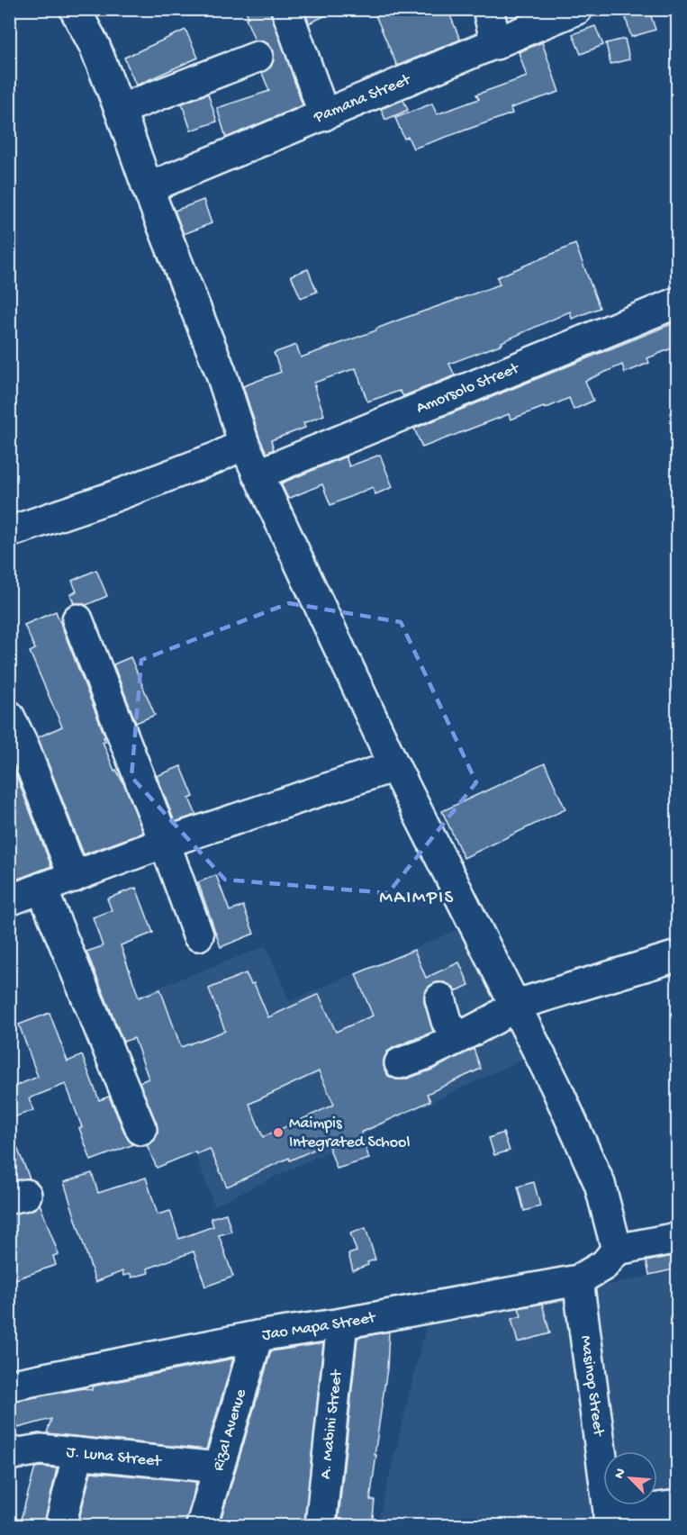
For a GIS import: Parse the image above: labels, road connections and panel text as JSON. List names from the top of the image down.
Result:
{
  "streets": {
    "street": [
      "Pamana Street",
      "Amorsolo Street",
      "Jao Mapa Street",
      "Masinop Street",
      "A. Mabini Street",
      "Rizal Avenue",
      "J. Luna Street"
    ]
  },
  "crossings": [
    ["Jao Mapa Street", "Masinop Street"],
    ["Jao Mapa Street", "A. Mabini Street"],
    ["Jao Mapa Street", "Rizal Avenue"],
    ["Rizal Avenue", "J. Luna Street"]
  ],
  "districts": ["MAIMPIS"],
  "places": ["Maimpis Integrated School"],
  "north": "top left"
}
